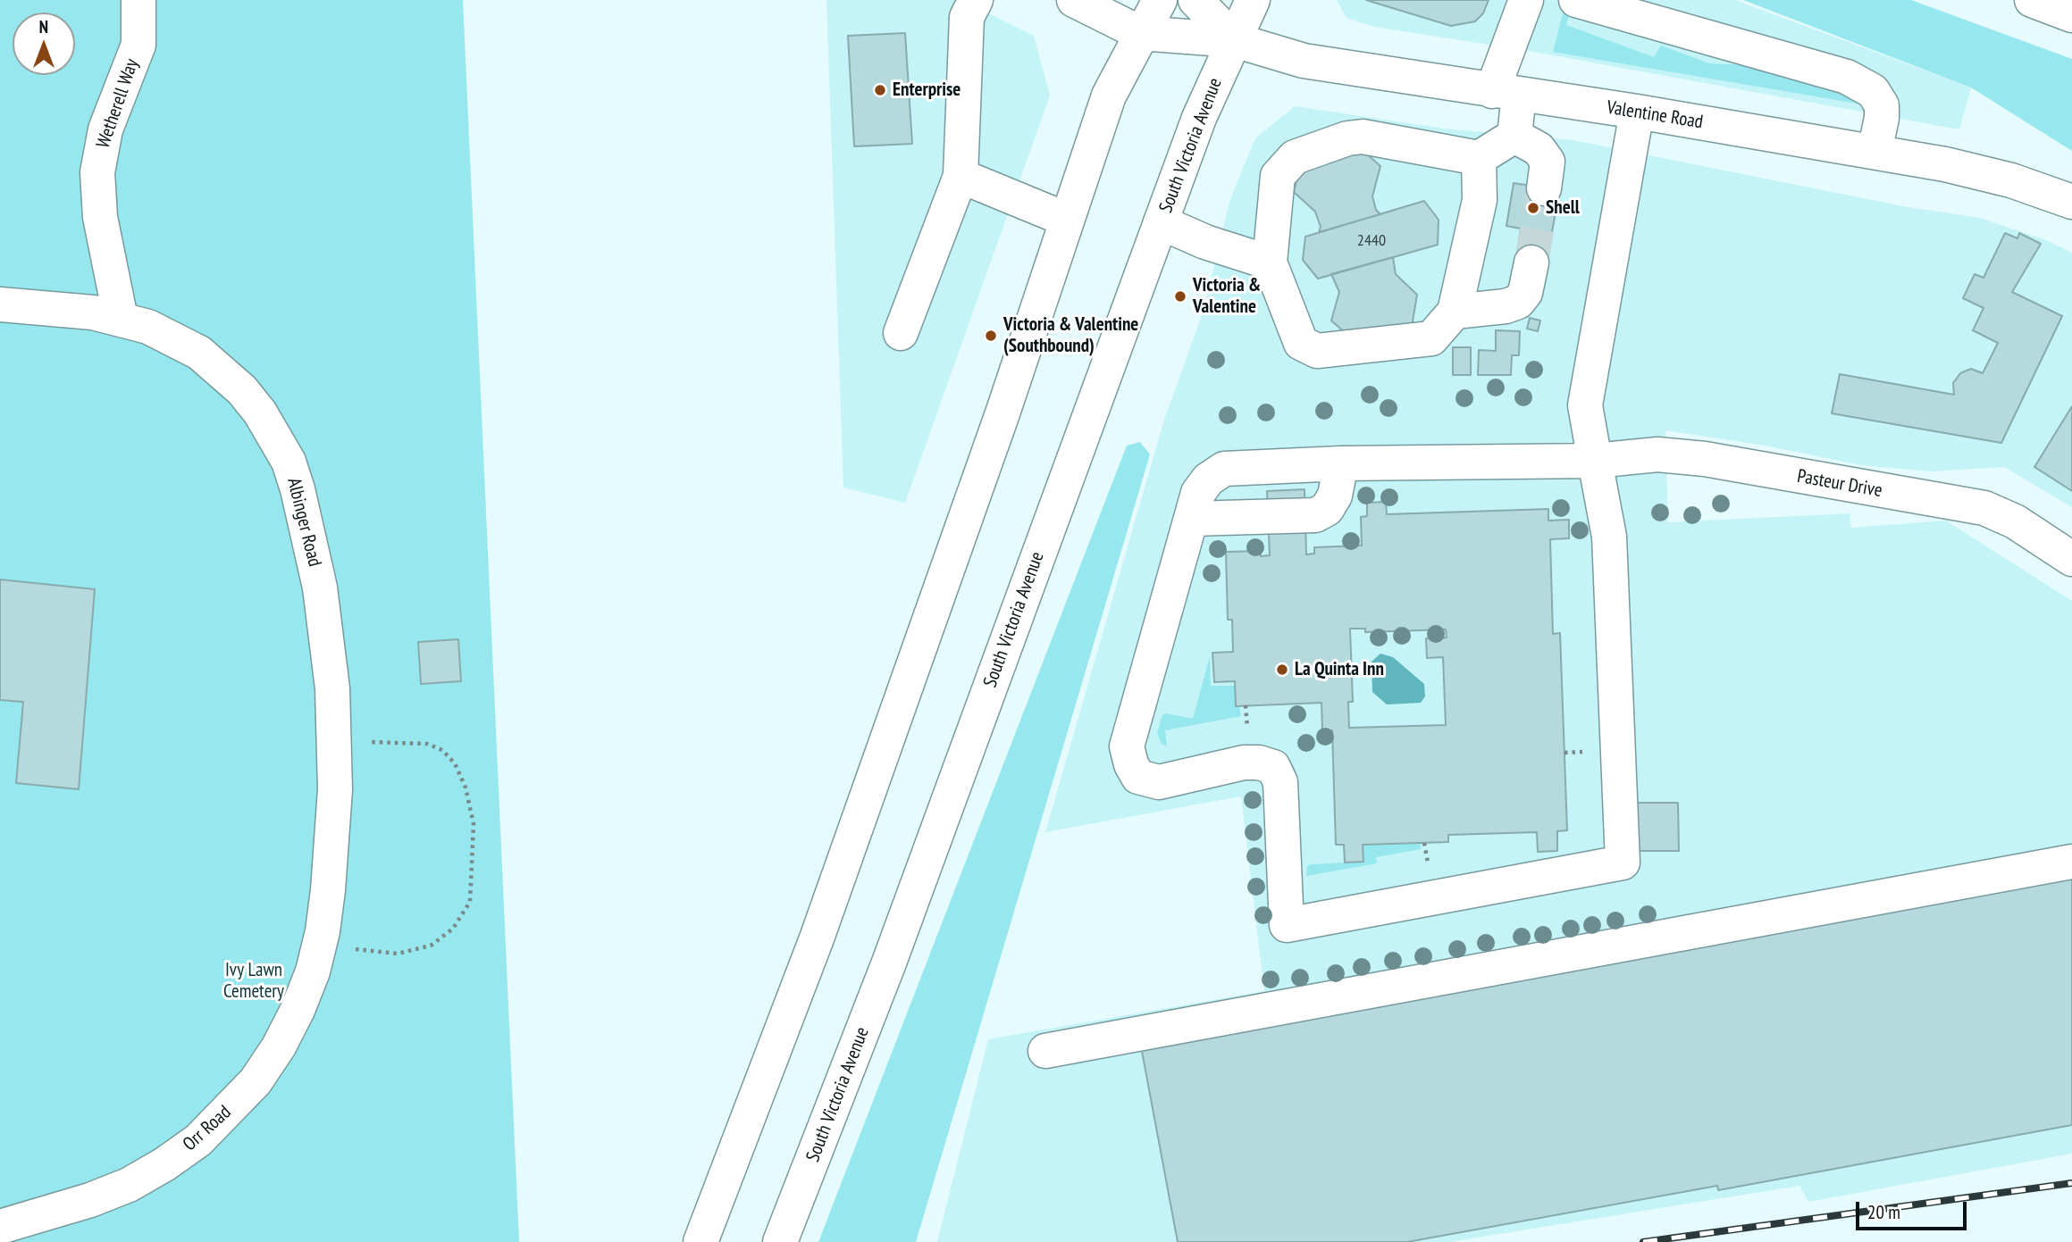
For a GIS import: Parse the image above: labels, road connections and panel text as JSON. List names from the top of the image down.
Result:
{
  "streets": {
    "main road": [
      "Wetherell Way",
      "Valentine Road",
      "South Victoria Avenue",
      "Pasteur Drive",
      "Albinger Road",
      "Orr Road"
    ]
  },
  "crossings": [
    ["Wetherell Way", "Albinger Road"],
    ["Valentine Road", "South Victoria Avenue"],
    ["Albinger Road", "Orr Road"]
  ],
  "parks": ["Ivy Lawn Cemetery"],
  "places": [
    "Enterprise",
    "Shell",
    "Victoria & Valentine",
    "Victoria & Valentine (Southbound)",
    "La Quinta Inn"
  ],
  "house_numbers": ["2440"],
  "scale_bar": "20 m",
  "north": "top"
}
